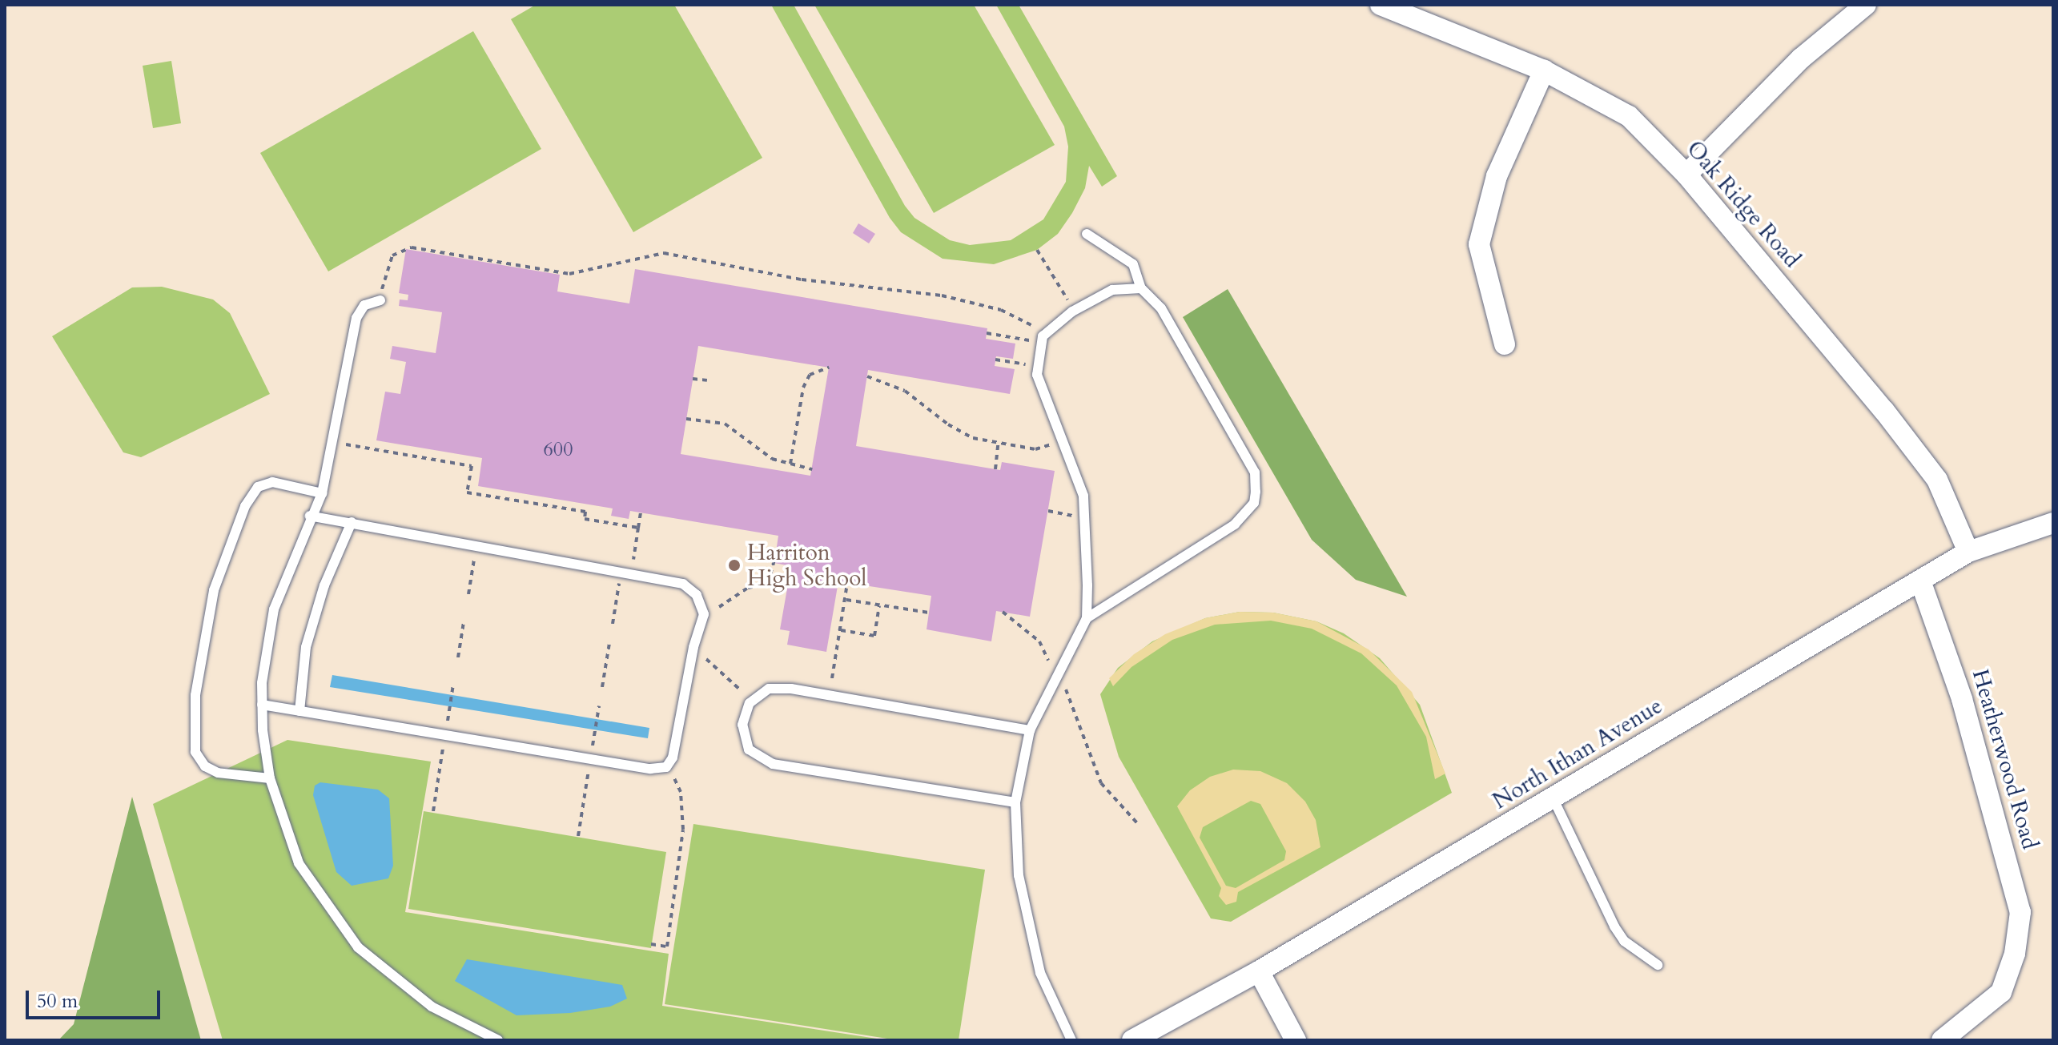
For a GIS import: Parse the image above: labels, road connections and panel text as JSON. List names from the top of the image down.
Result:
{
  "streets": {
    "street": ["Oak Ridge Road", "North Ithan Avenue", "Heatherwood Road"]
  },
  "crossings": [
    ["Oak Ridge Road", "North Ithan Avenue"],
    ["North Ithan Avenue", "Heatherwood Road"]
  ],
  "places": ["Harriton High School"],
  "house_numbers": ["600"],
  "scale_bar": "50 m"
}
